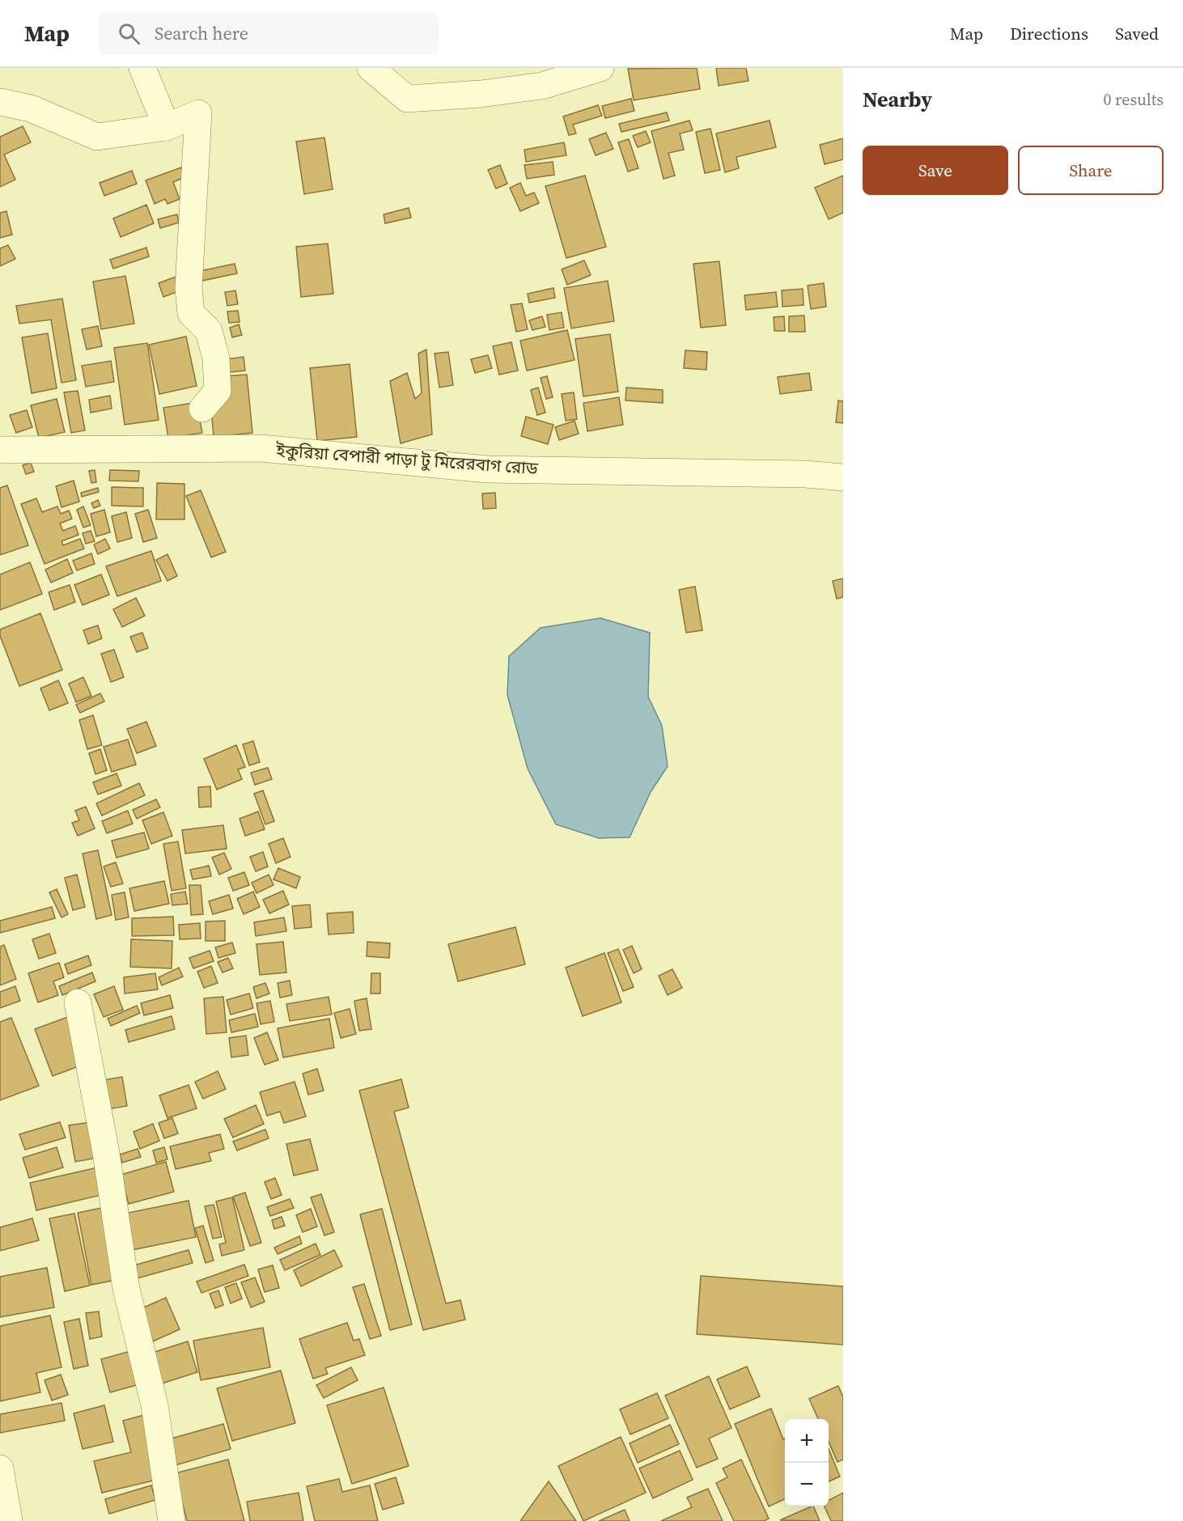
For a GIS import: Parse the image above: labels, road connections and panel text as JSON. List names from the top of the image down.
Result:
{
  "streets": {
    "street": ["ইকুরিয়া বেপারী পাড়া টু মিরেরবাগ রোড"]
  },
  "page": {
    "header": "Map",
    "search": "Search here",
    "nav": ["Map", "Directions", "Saved"],
    "heading": ["Nearby", "0 results"],
    "buttons": ["Save", "Share"],
    "map_buttons": ["+", "−"]
  }
}
